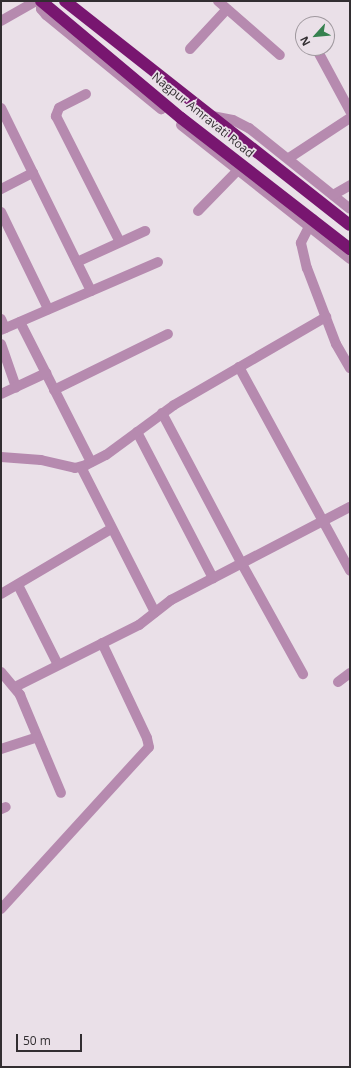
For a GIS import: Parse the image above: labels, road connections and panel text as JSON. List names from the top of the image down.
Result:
{
  "streets": {
    "highway": ["Nagpur Amravati Road"]
  },
  "scale_bar": "50 m",
  "north": "bottom left"
}
